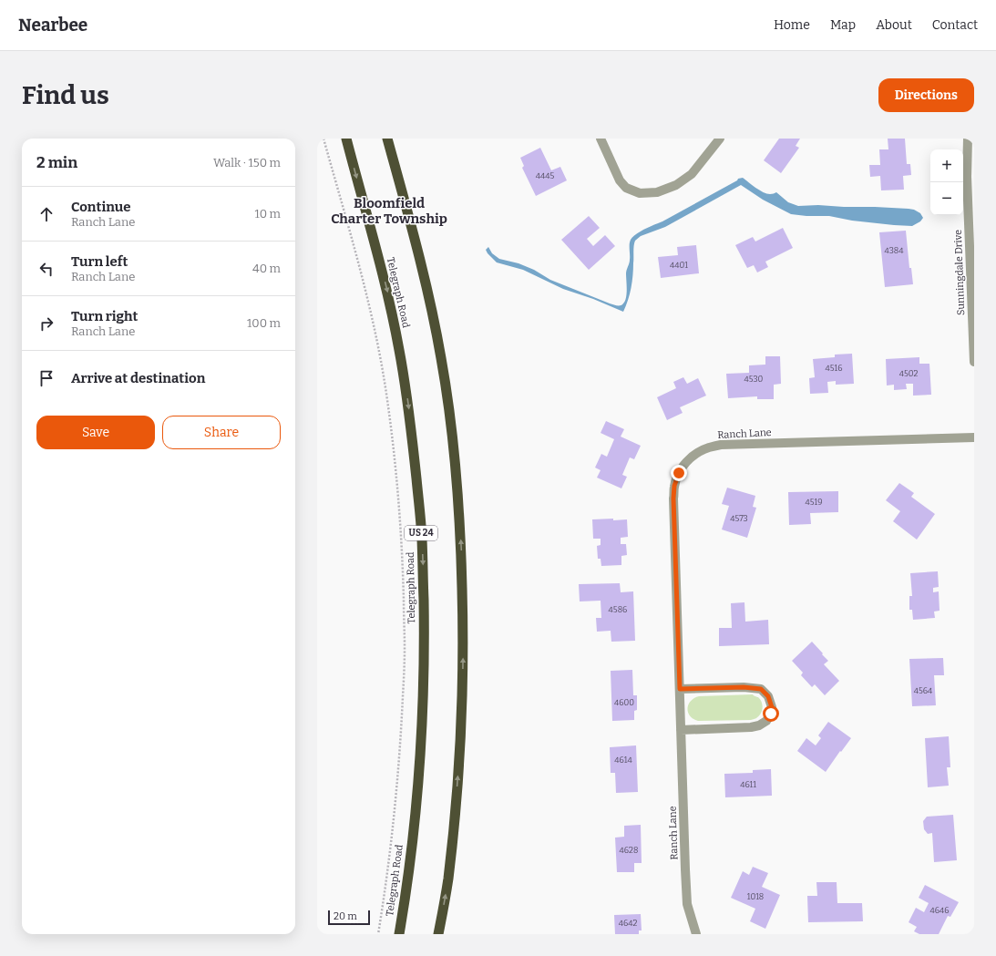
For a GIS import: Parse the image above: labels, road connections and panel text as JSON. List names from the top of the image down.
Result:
{
  "streets": {
    "highway": ["Telegraph Road", "US 24"],
    "street": ["Sunningdale Drive", "Ranch Lane"]
  },
  "districts": ["Bloomfield Charter Township"],
  "house_numbers": [
    "4445",
    "4384",
    "4401",
    "4516",
    "4502",
    "4530",
    "4519",
    "4573",
    "4586",
    "4564",
    "4600",
    "4614",
    "4611",
    "4628",
    "1018",
    "4646",
    "4642"
  ],
  "scale_bar": "20 m",
  "page": {
    "header": "Nearbee",
    "nav": [
      "Home",
      "Map",
      "About",
      "Contact"
    ],
    "buttons": [
      "Directions",
      ["Save", "Share"]
    ],
    "title": "Find us",
    "heading": ["2 min", "Walk · 150 m"],
    "map_buttons": ["+", "−"],
    "list": [
      ["Continue", "Ranch Lane", "10 m"],
      ["Turn left", "Ranch Lane", "40 m"],
      ["Turn right", "Ranch Lane", "100 m"],
      "Arrive at destination"
    ],
    "scale": "20 m"
  }
}
